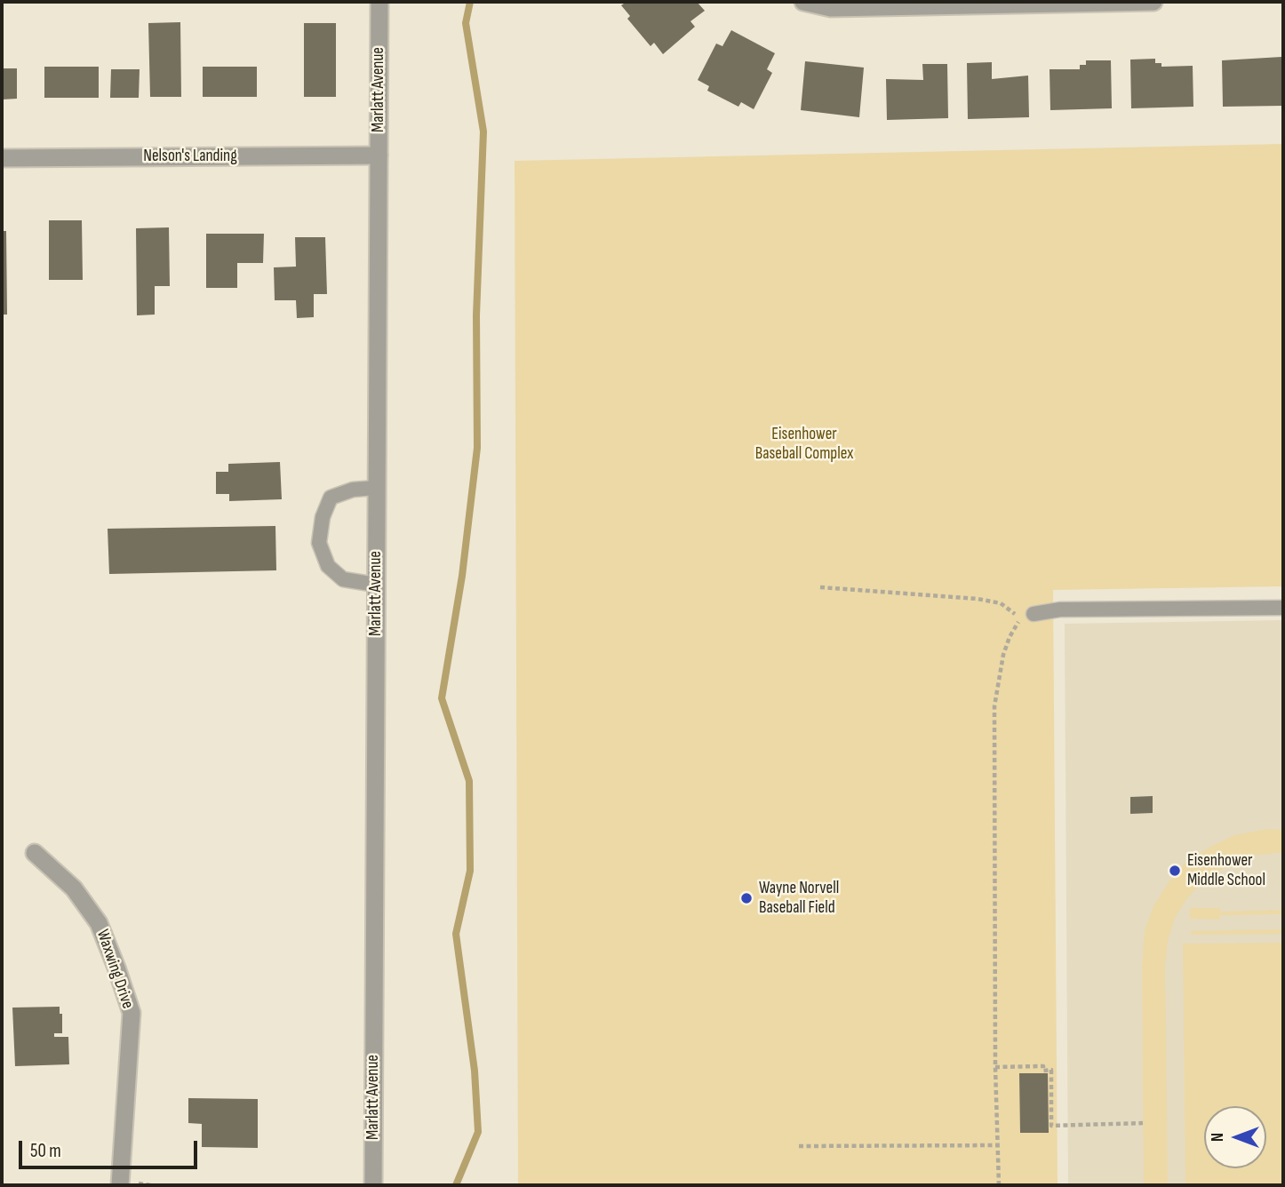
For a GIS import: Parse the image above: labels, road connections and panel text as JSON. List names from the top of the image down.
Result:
{
  "streets": {
    "street": ["Marlatt Avenue", "Nelson's Landing", "Waxwing Drive"]
  },
  "crossings": [
    ["Marlatt Avenue", "Nelson's Landing"]
  ],
  "parks": ["Eisenhower Baseball Complex"],
  "places": ["Eisenhower Middle School", "Wayne Norvell Baseball Field"],
  "scale_bar": "50 m",
  "north": "left"
}
